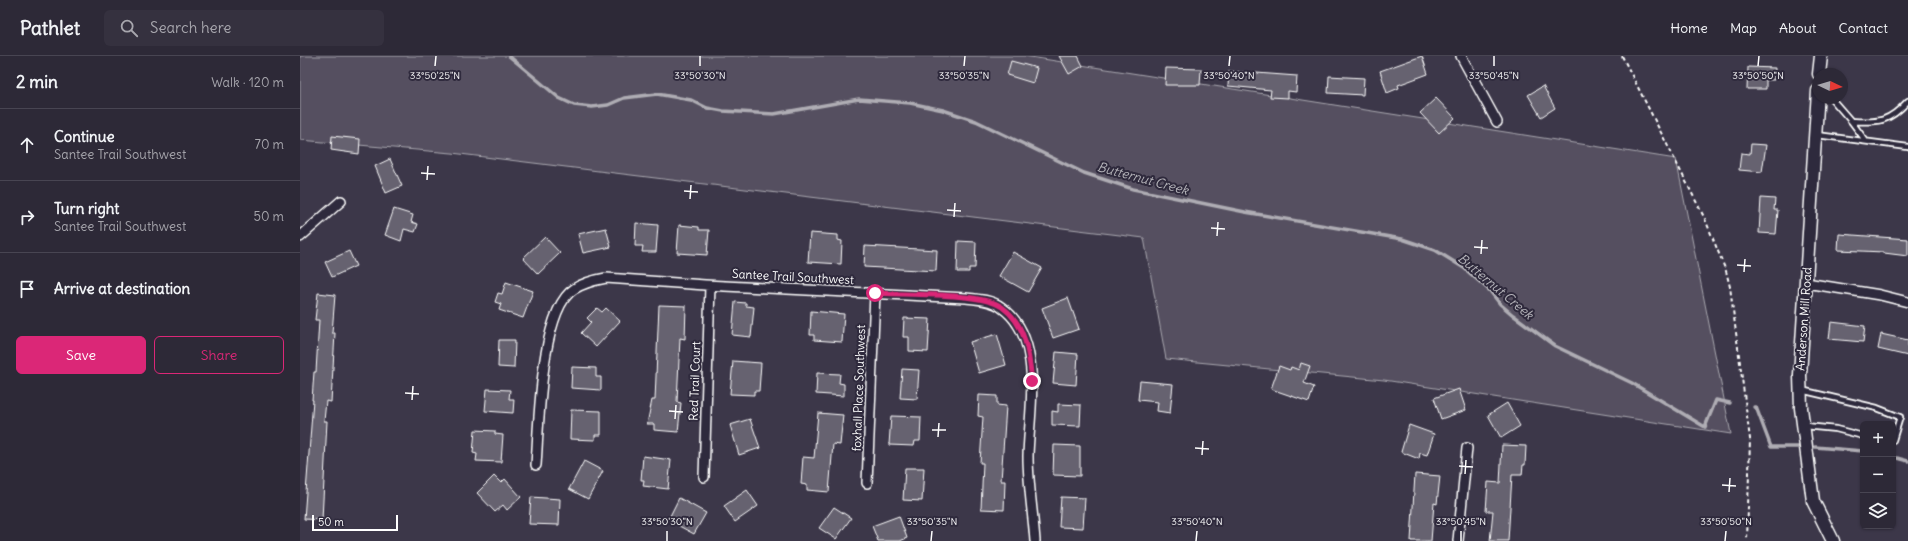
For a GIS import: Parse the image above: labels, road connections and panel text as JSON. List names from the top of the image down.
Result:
{
  "streets": {
    "street": [
      "Santee Trail Southwest",
      "Anderson Mill Road",
      "Red Trail Court",
      "foxhall Place Southwest"
    ]
  },
  "crossings": [
    ["Santee Trail Southwest", "Red Trail Court"],
    ["Santee Trail Southwest", "foxhall Place Southwest"]
  ],
  "water": ["Butternut Creek"],
  "scale_bar": "50 m",
  "north": "right",
  "page": {
    "header": "Pathlet",
    "search": "Search here",
    "nav": [
      "Home",
      "Map",
      "About",
      "Contact"
    ],
    "heading": ["2 min", "Walk · 120 m"],
    "list": [
      ["Continue", "Santee Trail Southwest", "70 m"],
      ["Turn right", "Santee Trail Southwest", "50 m"],
      "Arrive at destination"
    ],
    "buttons": ["Save", "Share"],
    "map_buttons": ["+", "−"],
    "scale": "50 m"
  },
  "coordinates": [
    "33°50'25\"N",
    "33°50'30\"N",
    "33°50'35\"N",
    "33°50'40\"N",
    "33°50'45\"N",
    "33°50'50\"N"
  ]
}
